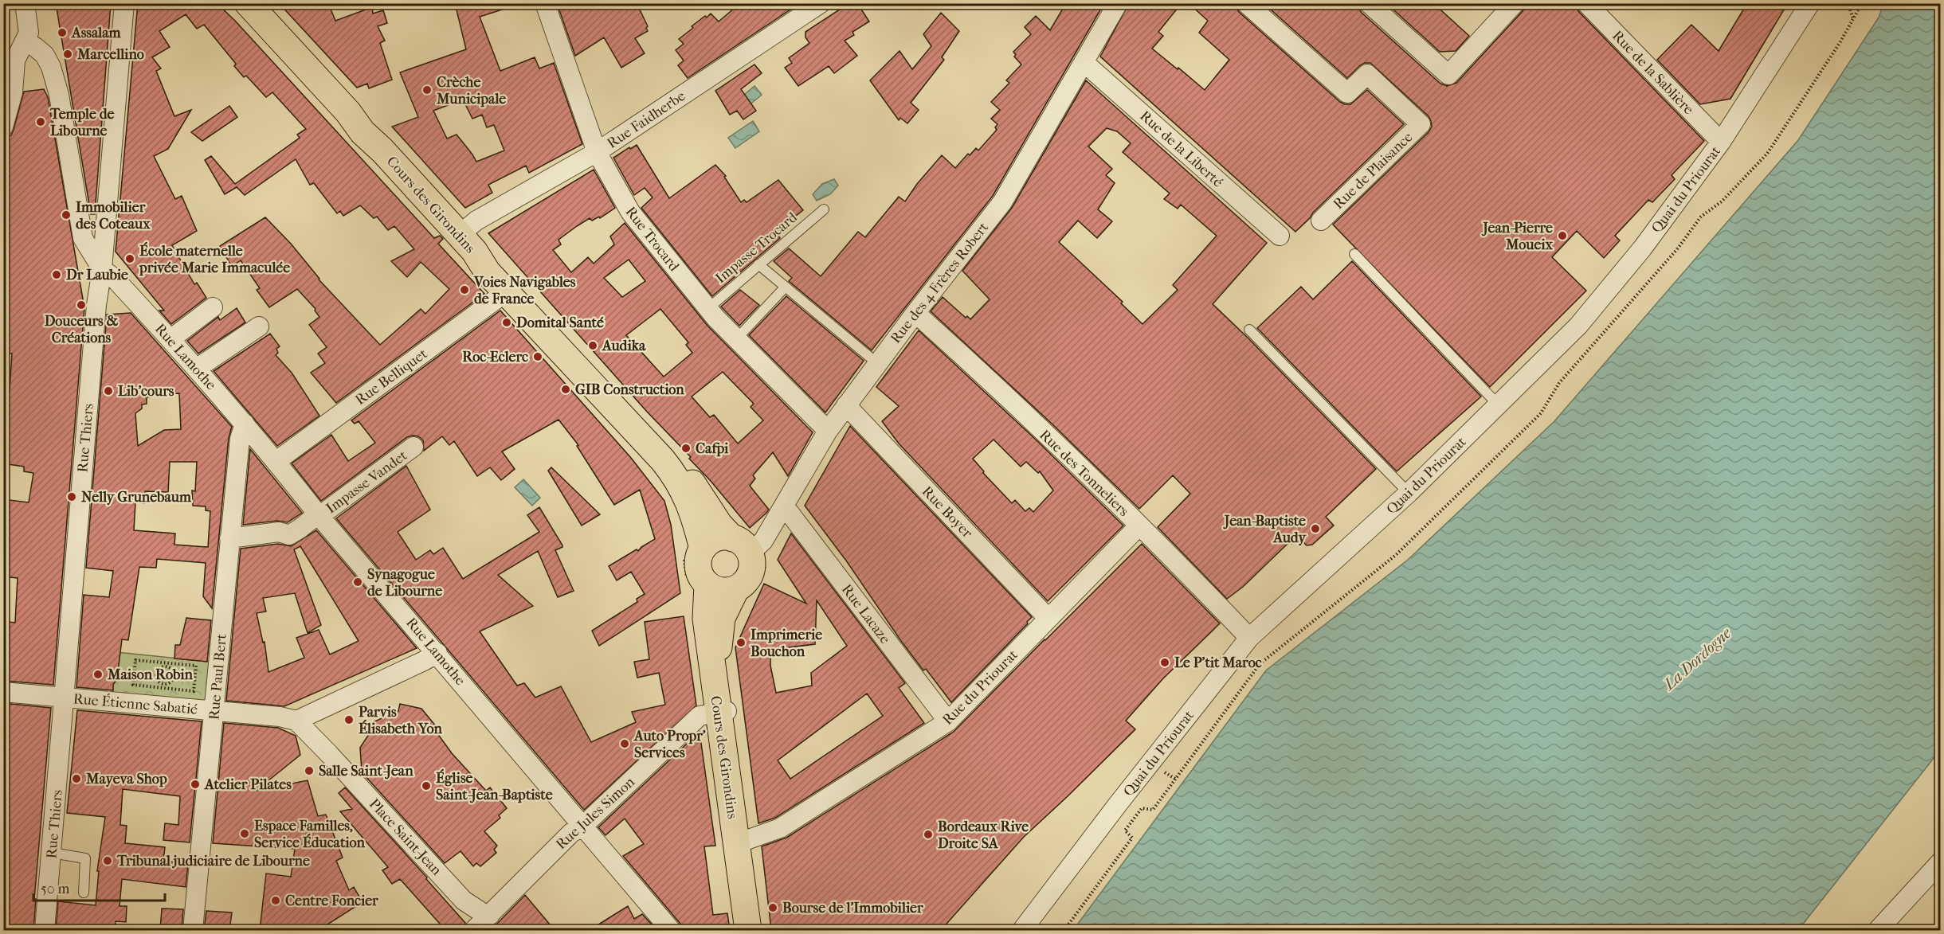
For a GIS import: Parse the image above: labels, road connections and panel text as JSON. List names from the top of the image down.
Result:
{
  "streets": {
    "main road": ["Cours des Girondins"],
    "street": [
      "Rue de la Sablière",
      "Rue Faidherbe",
      "Rue de la Liberté",
      "Rue de Plaisance",
      "Quai du Priourat",
      "Rue Trocard",
      "Rue des 4 Frères Robert",
      "Rue Lamothe",
      "Rue Belliquet",
      "Rue Thiers",
      "Rue des Tonneliers",
      "Impasse Vandet",
      "Rue Boyer",
      "Rue Lacaze",
      "Rue Paul Bert",
      "Rue du Priourat",
      "Rue Étienne Sabatié",
      "Rue Jules Simon",
      "Place Saint-Jean"
    ],
    "lane": ["Impasse Trocard"]
  },
  "crossings": [
    ["Rue de la Sablière", "Quai du Priourat"],
    ["Rue Faidherbe", "Cours des Girondins"],
    ["Rue Faidherbe", "Rue Trocard"],
    ["Rue de la Liberté", "Rue des 4 Frères Robert"],
    ["Quai du Priourat", "Rue des Tonneliers"],
    ["Cours des Girondins", "Rue des 4 Frères Robert"],
    ["Cours des Girondins", "Rue Belliquet"],
    ["Cours des Girondins", "Rue du Priourat"],
    ["Cours des Girondins", "Rue Jules Simon"],
    ["Rue Trocard", "Impasse Trocard"],
    ["Rue Trocard", "Rue des 4 Frères Robert"],
    ["Rue des 4 Frères Robert", "Rue des Tonneliers"],
    ["Rue des 4 Frères Robert", "Rue Boyer"],
    ["Rue des 4 Frères Robert", "Rue Lacaze"],
    ["Rue Lamothe", "Rue Belliquet"],
    ["Rue Lamothe", "Rue Thiers"],
    ["Rue Lamothe", "Impasse Vandet"],
    ["Rue Lamothe", "Rue Paul Bert"],
    ["Rue Lamothe", "Rue Jules Simon"],
    ["Rue Thiers", "Rue Étienne Sabatié"],
    ["Rue des Tonneliers", "Rue du Priourat"],
    ["Impasse Vandet", "Rue Paul Bert"],
    ["Rue Boyer", "Rue du Priourat"],
    ["Rue Lacaze", "Rue du Priourat"],
    ["Rue Paul Bert", "Rue Étienne Sabatié"],
    ["Rue Étienne Sabatié", "Place Saint-Jean"],
    ["Rue Jules Simon", "Place Saint-Jean"]
  ],
  "water": ["La Dordogne"],
  "places": [
    "Assalam",
    "Marcellino",
    "Crèche Municipale",
    "Temple de Libourne",
    "Immobilier des Coteaux",
    "Jean-Pierre Moueix",
    "École maternelle privée Marie Immaculée",
    "Dr Laubie",
    "Voies Navigables de France",
    "Douceurs & Créations",
    "Domital Santé",
    "Audika",
    "Roc-Eclerc",
    "GIB Construction",
    "Lib'cours",
    "Cafpi",
    "Nelly Grunebaum",
    "Jean-Baptiste Audy",
    "Synagogue de Libourne",
    "Imprimerie Bouchon",
    "Le P'tit Maroc",
    "Maison Robin",
    "Parvis Élisabeth Yon",
    "Auto Propr' Services",
    "Salle Saint-Jean",
    "Mayeva Shop",
    "Atelier Pilates",
    "Église Saint-Jean-Baptiste",
    "Espace Familles, Service Éducation",
    "Bordeaux Rive Droite SA",
    "Tribunal judiciaire de Libourne",
    "Centre Foncier",
    "Bourse de l'Immobilier"
  ],
  "scale_bar": "50 m"
}
